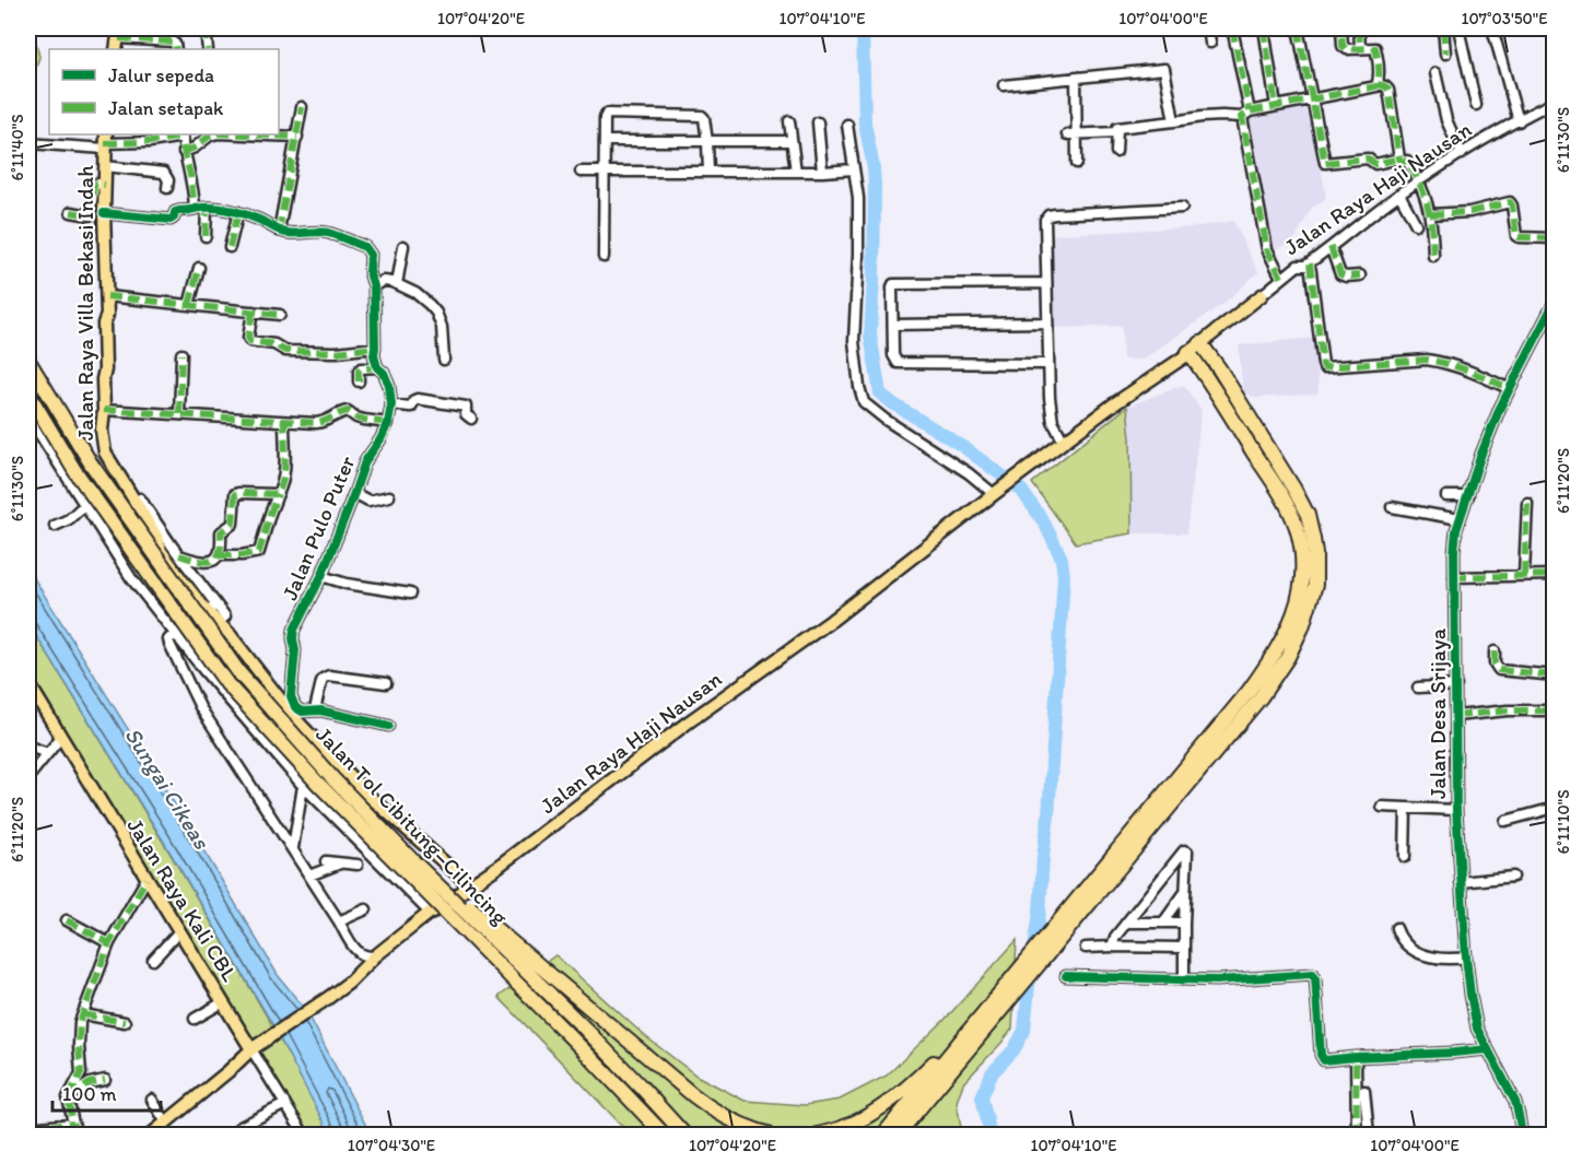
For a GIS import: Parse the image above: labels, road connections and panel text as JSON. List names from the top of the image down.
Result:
{
  "streets": {
    "highway": ["Jalan Tol Cibitung–Cilincing"],
    "main road": ["Jalan Raya Haji Nausan", "Jalan Raya Villa Bekasi Indah", "Jalan Raya Kali CBL"],
    "street": ["Jalan Pulo Puter", "Jalan Desa Srijaya"]
  },
  "crossings": [
    ["Jalan Raya Haji Nausan", "Jalan Raya Villa Bekasi Indah"],
    ["Jalan Raya Haji Nausan", "Jalan Raya Kali CBL"],
    ["Jalan Raya Villa Bekasi Indah", "Jalan Pulo Puter"]
  ],
  "water": ["Sungai Cikeas"],
  "legend": ["Jalur sepeda", "Jalan setapak"],
  "scale_bar": "100 m",
  "coordinates": [
    "107°04'20\"E",
    "107°04'10\"E",
    "107°04'00\"E",
    "107°03'50\"E",
    "6°11'30\"S",
    "6°11'40\"S",
    "6°11'20\"S",
    "6°11'10\"S",
    "107°04'30\"E"
  ]
}
